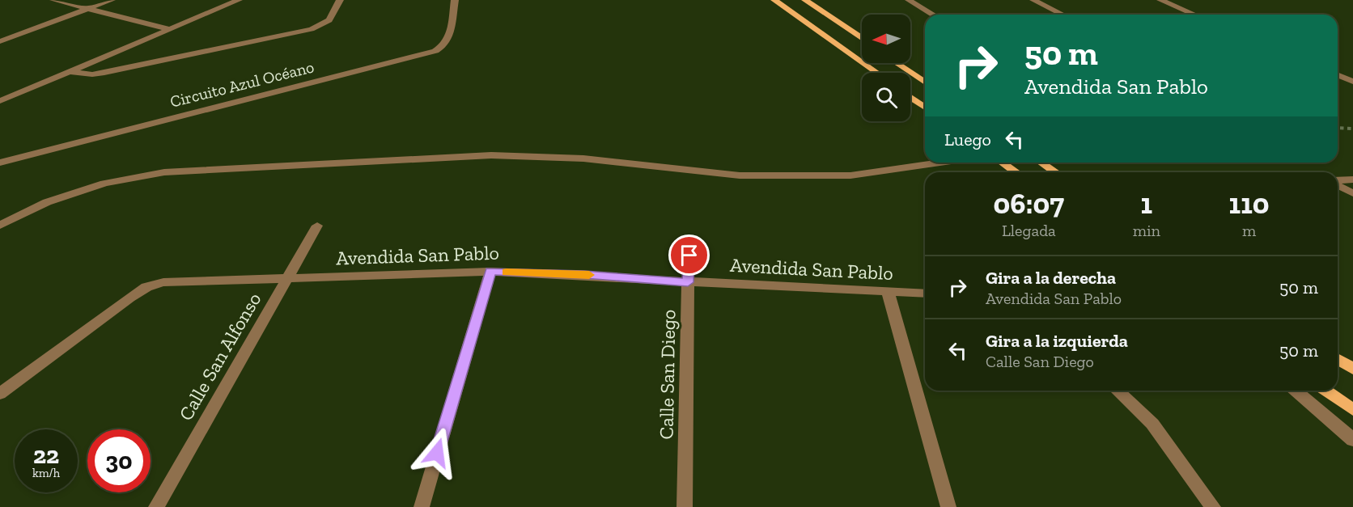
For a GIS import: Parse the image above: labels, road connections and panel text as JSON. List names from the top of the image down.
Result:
{
  "streets": {
    "street": [
      "Circuito Azul Océano",
      "Avendida San Pablo",
      "Calle San Alfonso",
      "Calle San Diego"
    ]
  },
  "crossings": [
    ["Avendida San Pablo", "Calle San Alfonso"],
    ["Avendida San Pablo", "Calle San Diego"]
  ],
  "north": "left",
  "page": {
    "turn": ["50 m", "Avendida San Pablo"],
    "then": "Luego",
    "eta": [
      "06:07",
      "Llegada",
      "1",
      "min",
      "110",
      "m"
    ],
    "list": [
      {
        "name": "Gira a la derecha",
        "note": "Avendida San Pablo",
        "value": "50 m"
      },
      {
        "name": "Gira a la izquierda",
        "note": "Calle San Diego",
        "value": "50 m"
      }
    ],
    "speed": "22 km/h",
    "limit": "30"
  }
}
